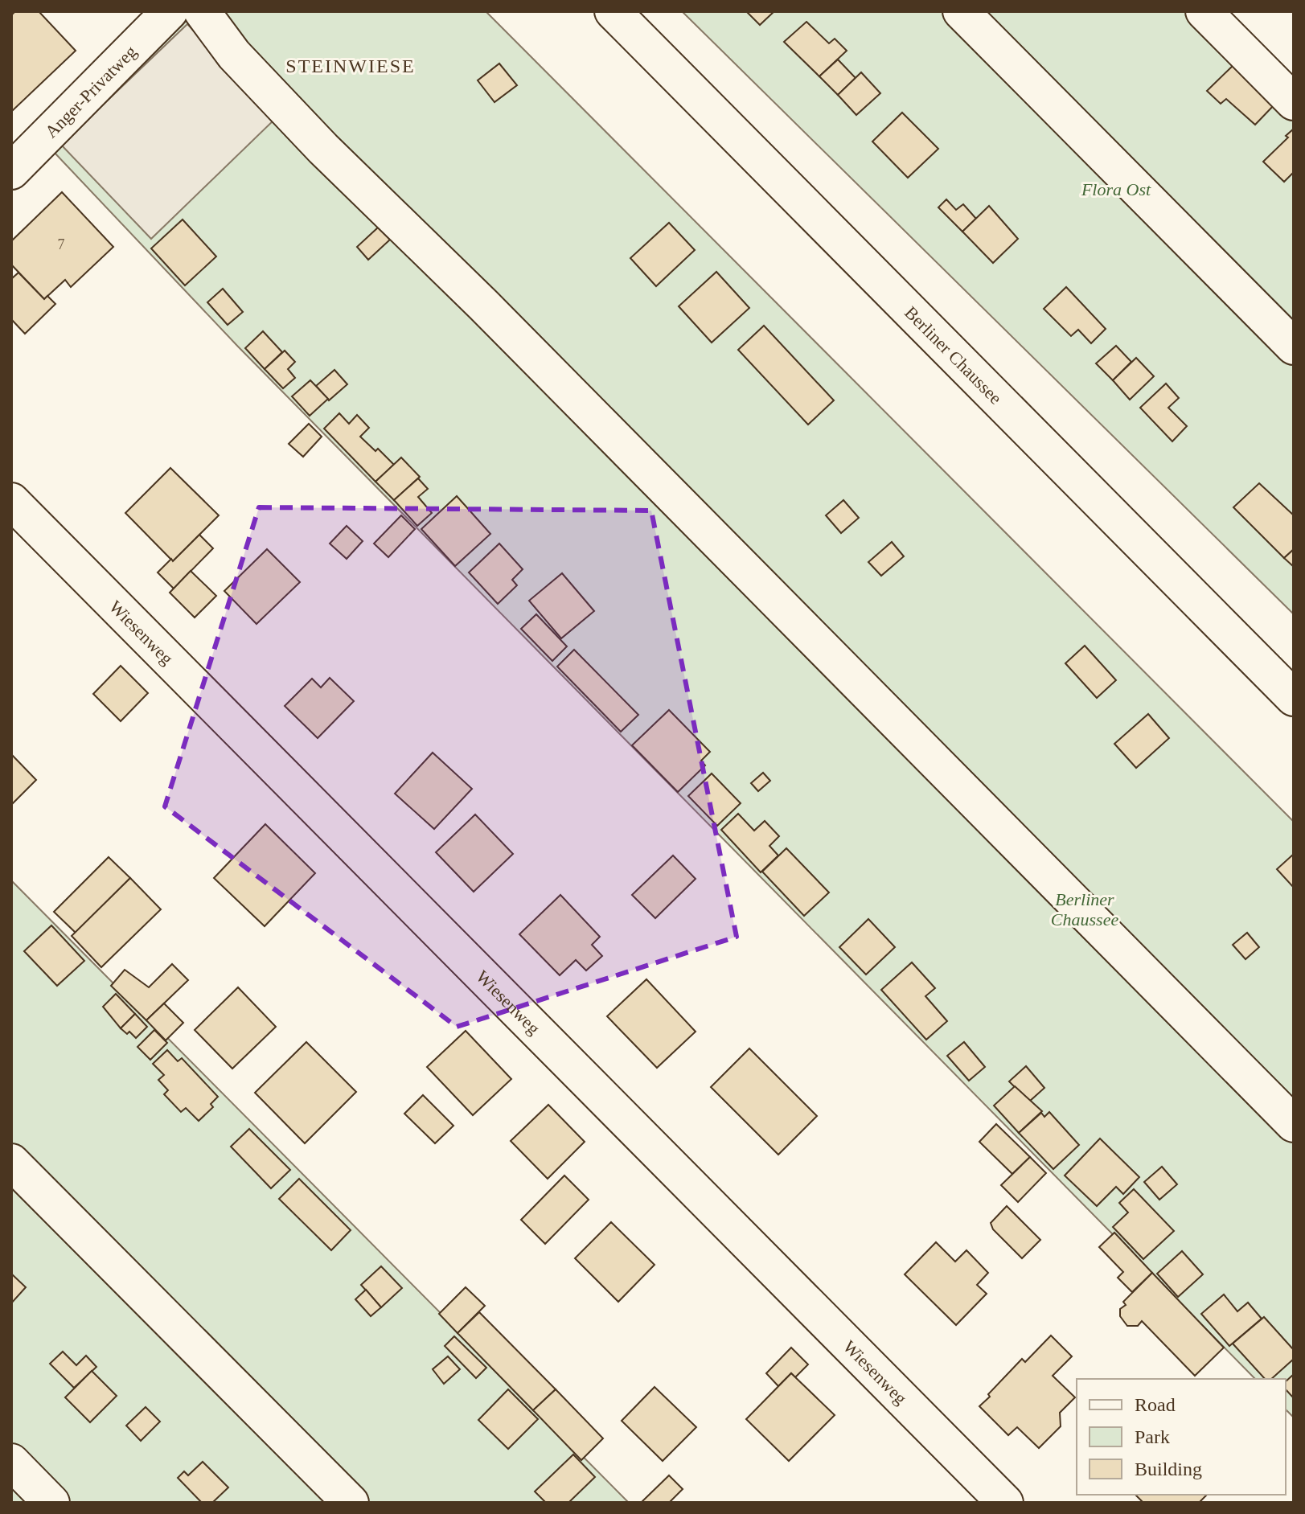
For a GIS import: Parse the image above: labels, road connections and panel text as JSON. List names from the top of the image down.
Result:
{
  "streets": {
    "street": ["Anger-Privatweg", "Berliner Chaussee", "Wiesenweg"]
  },
  "districts": ["STEINWIESE"],
  "parks": ["Flora Ost", "Berliner Chaussee"],
  "house_numbers": ["7"],
  "legend": ["Road", "Park", "Building"]
}
